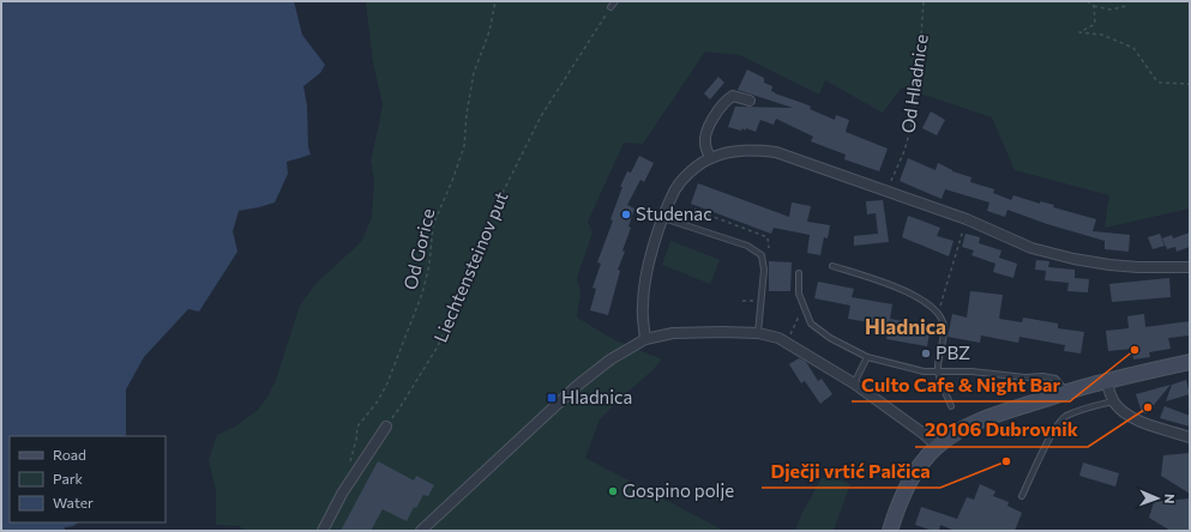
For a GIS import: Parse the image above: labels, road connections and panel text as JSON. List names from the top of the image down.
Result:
{
  "streets": {
    "path": ["Od Hladnice", "Od Gorice", "Liechtensteinov put"]
  },
  "districts": ["Hladnica"],
  "places": {
    "other": [
      "Studenac",
      "Culto Cafe & Night Bar",
      "PBZ",
      "20106 Dubrovnik",
      "Dječji vrtić Palčica",
      "Gospino polje"
    ],
    "transit": ["Hladnica"]
  },
  "legend": ["Road", "Park", "Water"],
  "north": "right"
}
